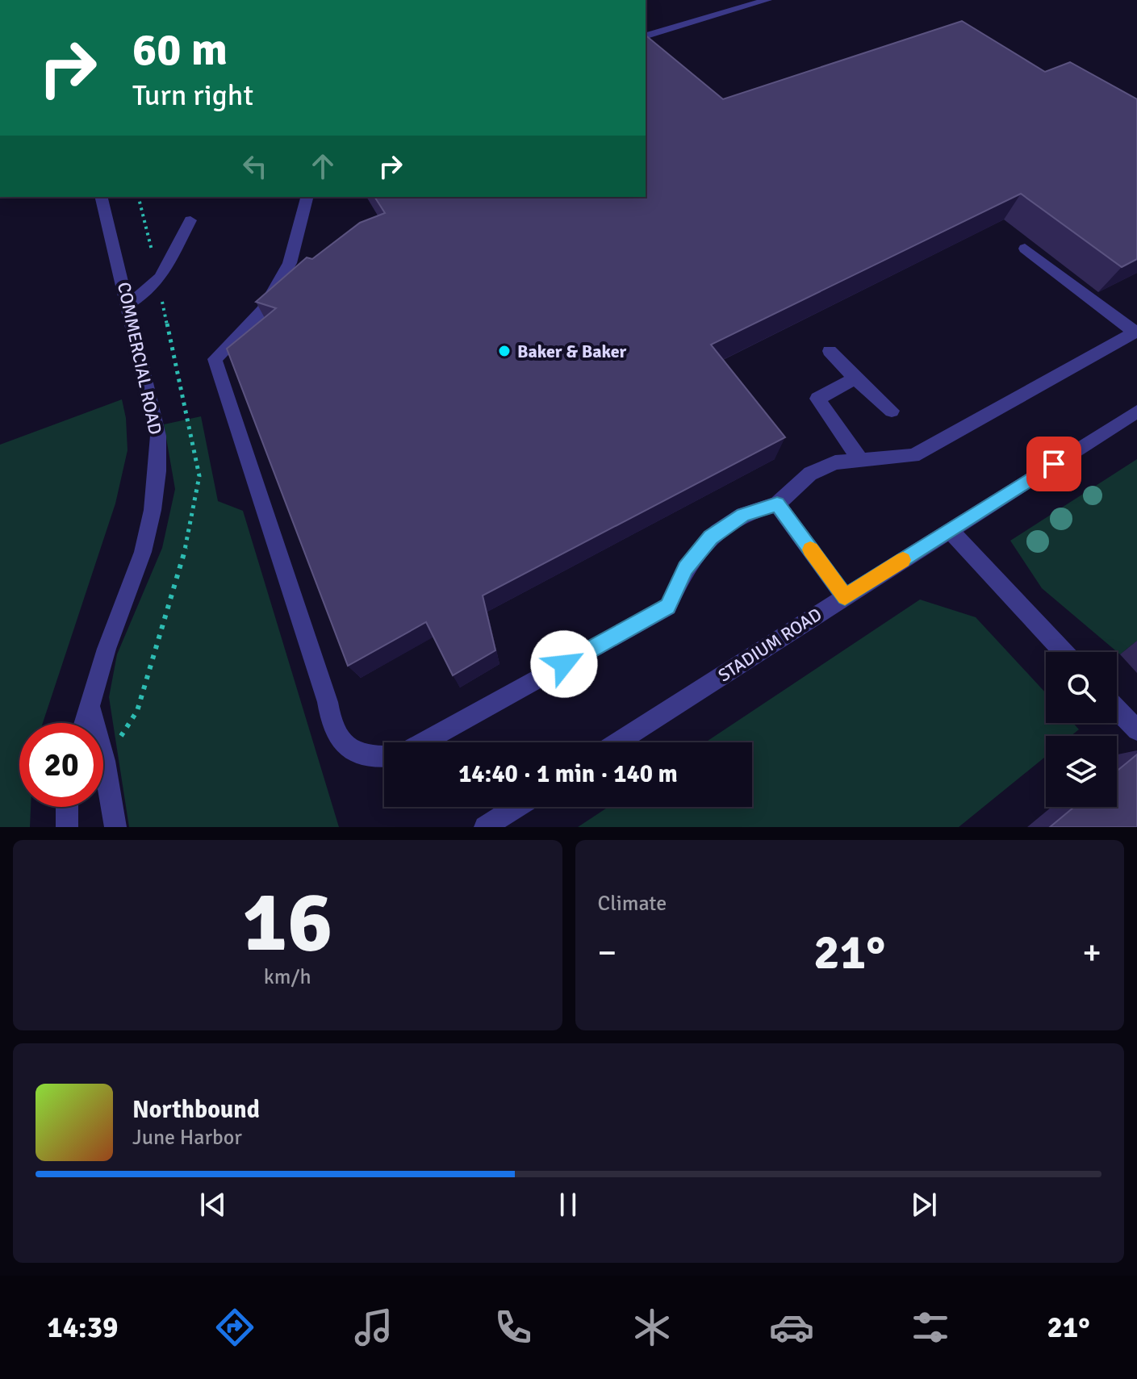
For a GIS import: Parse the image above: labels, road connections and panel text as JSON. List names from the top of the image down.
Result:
{
  "streets": {
    "street": ["COMMERCIAL ROAD", "STADIUM ROAD"]
  },
  "places": ["Baker & Baker"],
  "page": {
    "turn": ["60 m", "Turn right"],
    "limit": "20",
    "trip": "14:40 · 1 min · 140 m",
    "tile": [
      ["16", "km/h"],
      "Climate"
    ],
    "heat": ["−", "21°", "+"],
    "song": ["Northbound", "June Harbor"],
    "tabs": ["14:39", "21°"]
  }
}
